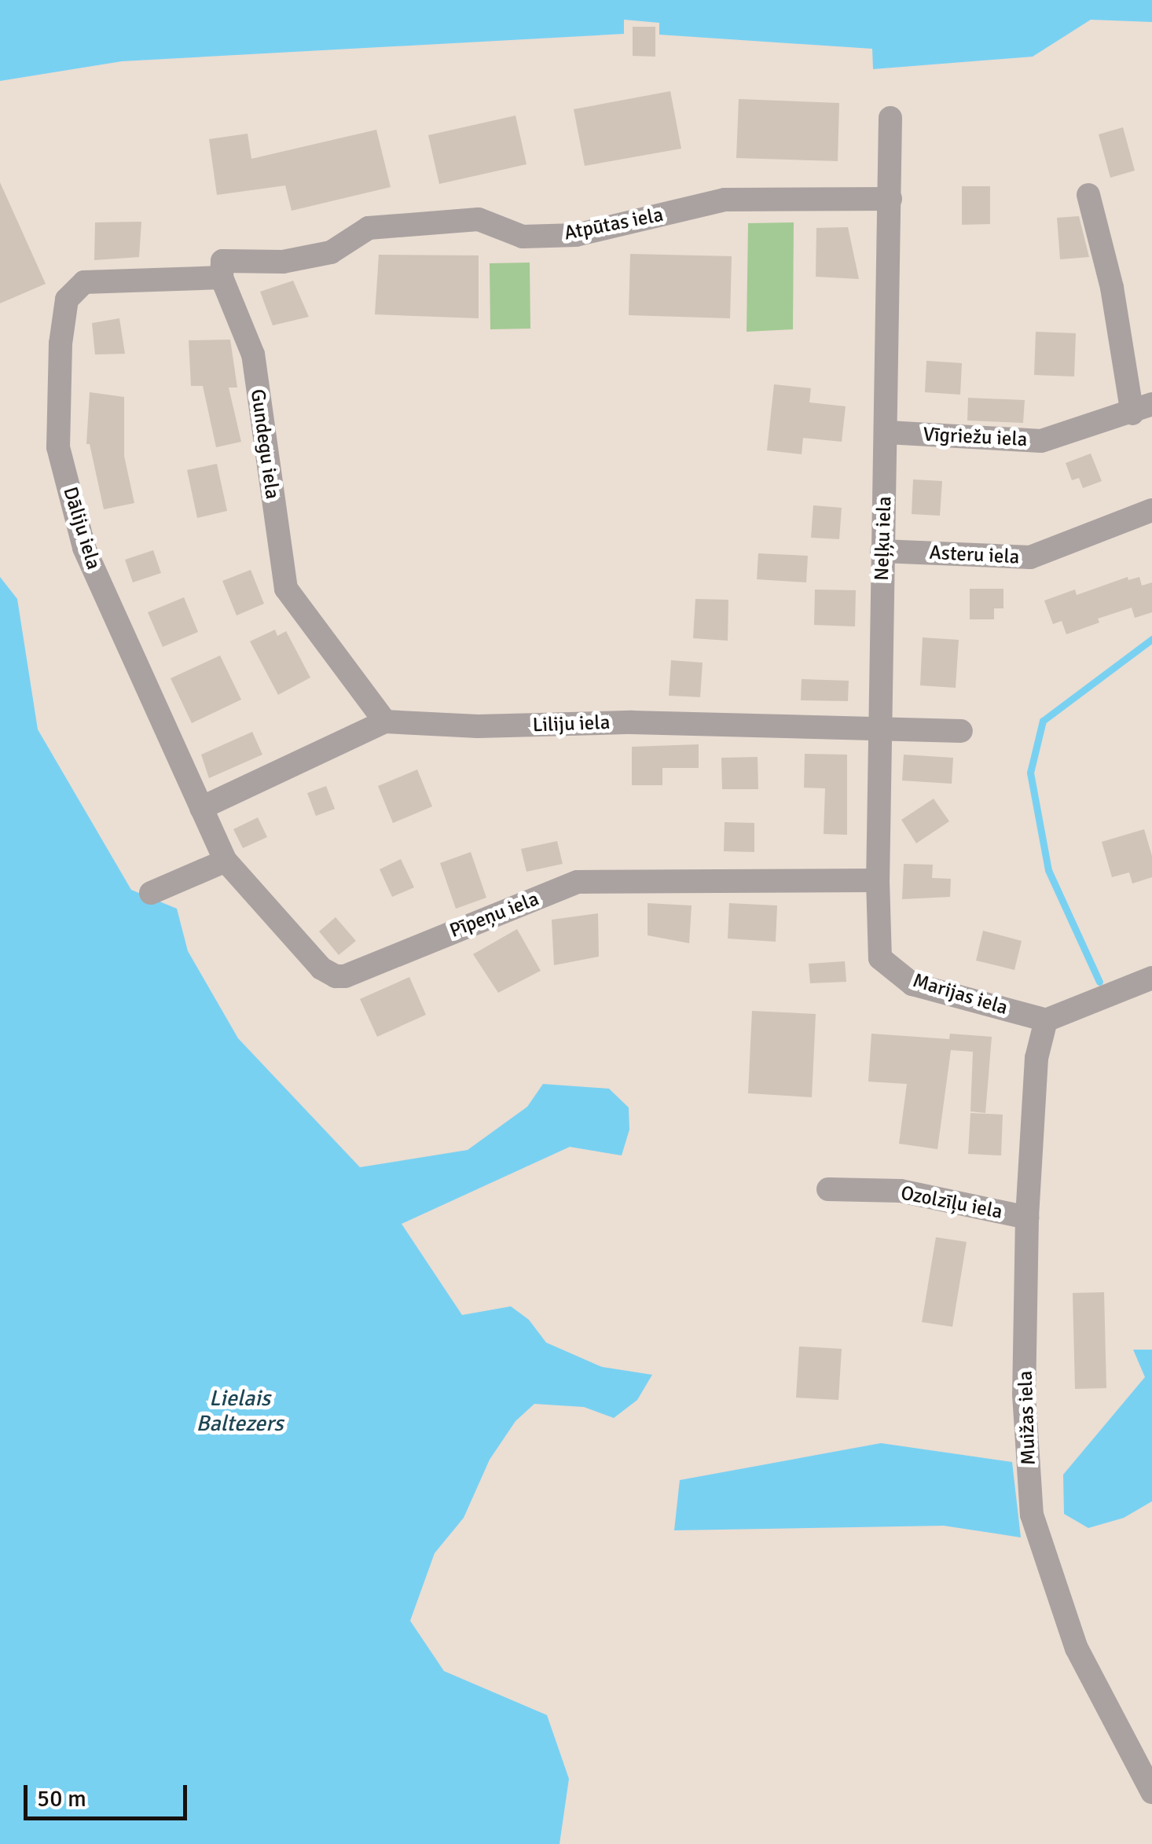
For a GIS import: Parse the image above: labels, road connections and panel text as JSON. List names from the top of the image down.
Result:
{
  "streets": {
    "street": [
      "Atpūtas iela",
      "Vīgriežu iela",
      "Gundegu iela",
      "Dāliju iela",
      "Neļķu iela",
      "Asteru iela",
      "Liliju iela",
      "Pīpeņu iela",
      "Marijas iela",
      "Ozolzīļu iela",
      "Muižas iela"
    ]
  },
  "crossings": [
    ["Atpūtas iela", "Gundegu iela"],
    ["Atpūtas iela", "Dāliju iela"],
    ["Atpūtas iela", "Neļķu iela"],
    ["Vīgriežu iela", "Neļķu iela"],
    ["Gundegu iela", "Dāliju iela"],
    ["Gundegu iela", "Liliju iela"],
    ["Dāliju iela", "Liliju iela"],
    ["Dāliju iela", "Pīpeņu iela"],
    ["Neļķu iela", "Asteru iela"],
    ["Neļķu iela", "Liliju iela"],
    ["Neļķu iela", "Pīpeņu iela"],
    ["Neļķu iela", "Marijas iela"],
    ["Liliju iela", "Pīpeņu iela"],
    ["Marijas iela", "Muižas iela"],
    ["Ozolzīļu iela", "Muižas iela"]
  ],
  "water": ["Lielais Baltezers"],
  "scale_bar": "50 m"
}
